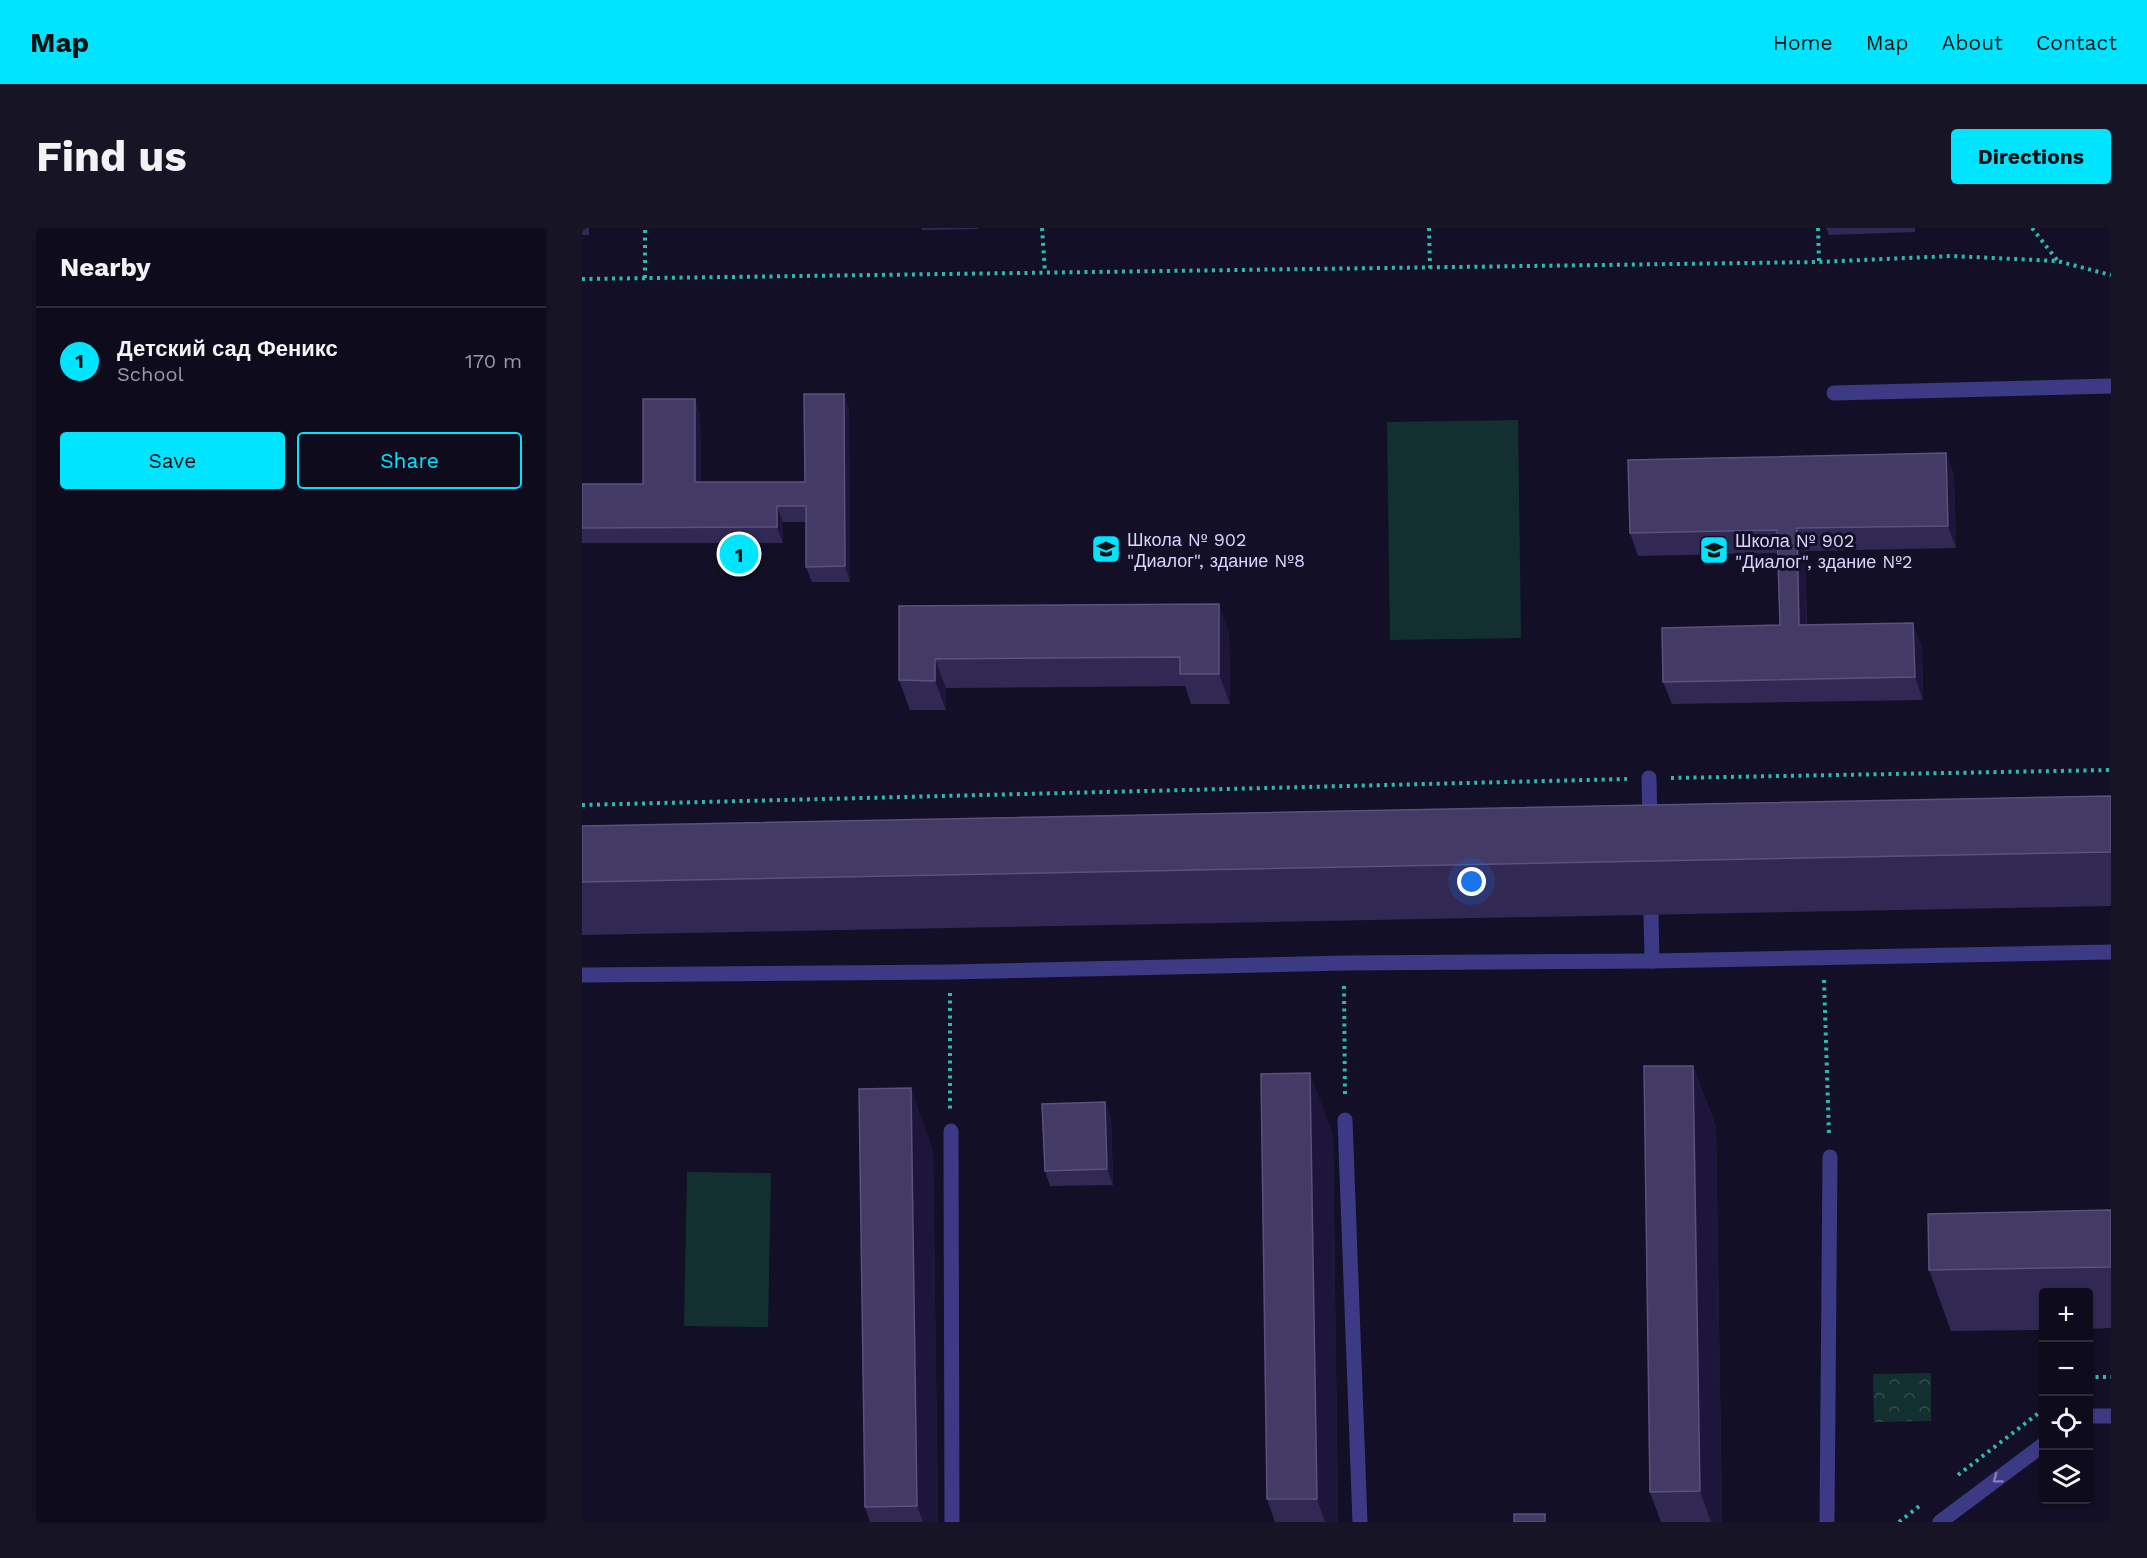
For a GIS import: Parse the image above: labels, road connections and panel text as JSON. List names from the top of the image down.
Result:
{
  "places": {
    "school or university": ["Школа № 902 \"Диалог\", здание №8", "Школа № 902 \"Диалог\", здание №2"]
  },
  "page": {
    "header": "Map",
    "nav": [
      "Home",
      "Map",
      "About",
      "Contact"
    ],
    "buttons": [
      "Directions",
      ["Save", "Share"]
    ],
    "title": "Find us",
    "heading": "Nearby",
    "list": [
      {
        "mark": "1",
        "name": "Детский сад Феникс",
        "note": "School",
        "value": "170 m"
      }
    ],
    "pins": "1",
    "map_buttons": ["+", "−"]
  }
}
